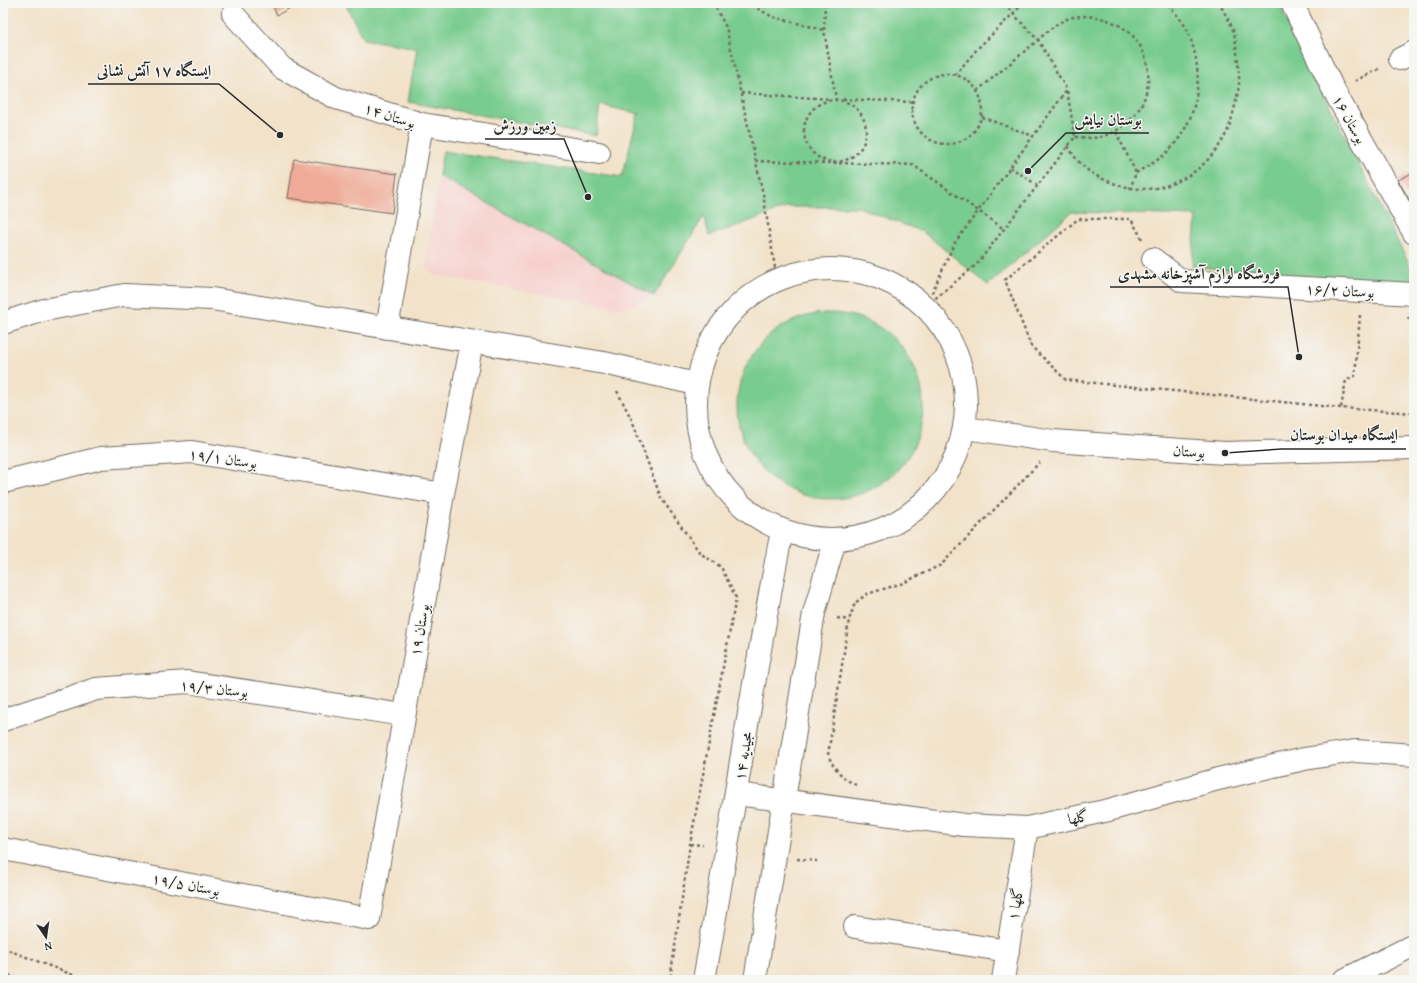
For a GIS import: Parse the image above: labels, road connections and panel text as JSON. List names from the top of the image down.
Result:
{
  "streets": {
    "street": [
      "بوستان ۱۴",
      "بوستان ۱۶",
      "بوستان ۱۶/۲",
      "بوستان",
      "بوستان ۱۹/۱",
      "بوستان ۱۹",
      "بوستان ۱۹/۳",
      "مجیدیه ۱۴",
      "گلها",
      "بوستان ۱۹/۵",
      "گلها ۱"
    ]
  },
  "crossings": [
    ["بوستان ۱۹/۱", "بوستان ۱۹"],
    ["بوستان ۱۹", "بوستان ۱۹/۳"],
    ["بوستان ۱۹", "بوستان ۱۹/۵"],
    ["مجیدیه ۱۴", "گلها"],
    ["گلها", "گلها ۱"]
  ],
  "places": [
    "ایستگاه ۱۷ آتش نشانی",
    "بوستان نیایش",
    "زمین ورزش",
    "فروشگاه لوازم آشپزخانه مشهدی",
    "ایستگاه میدان بوستان"
  ],
  "north": "bottom"
}
